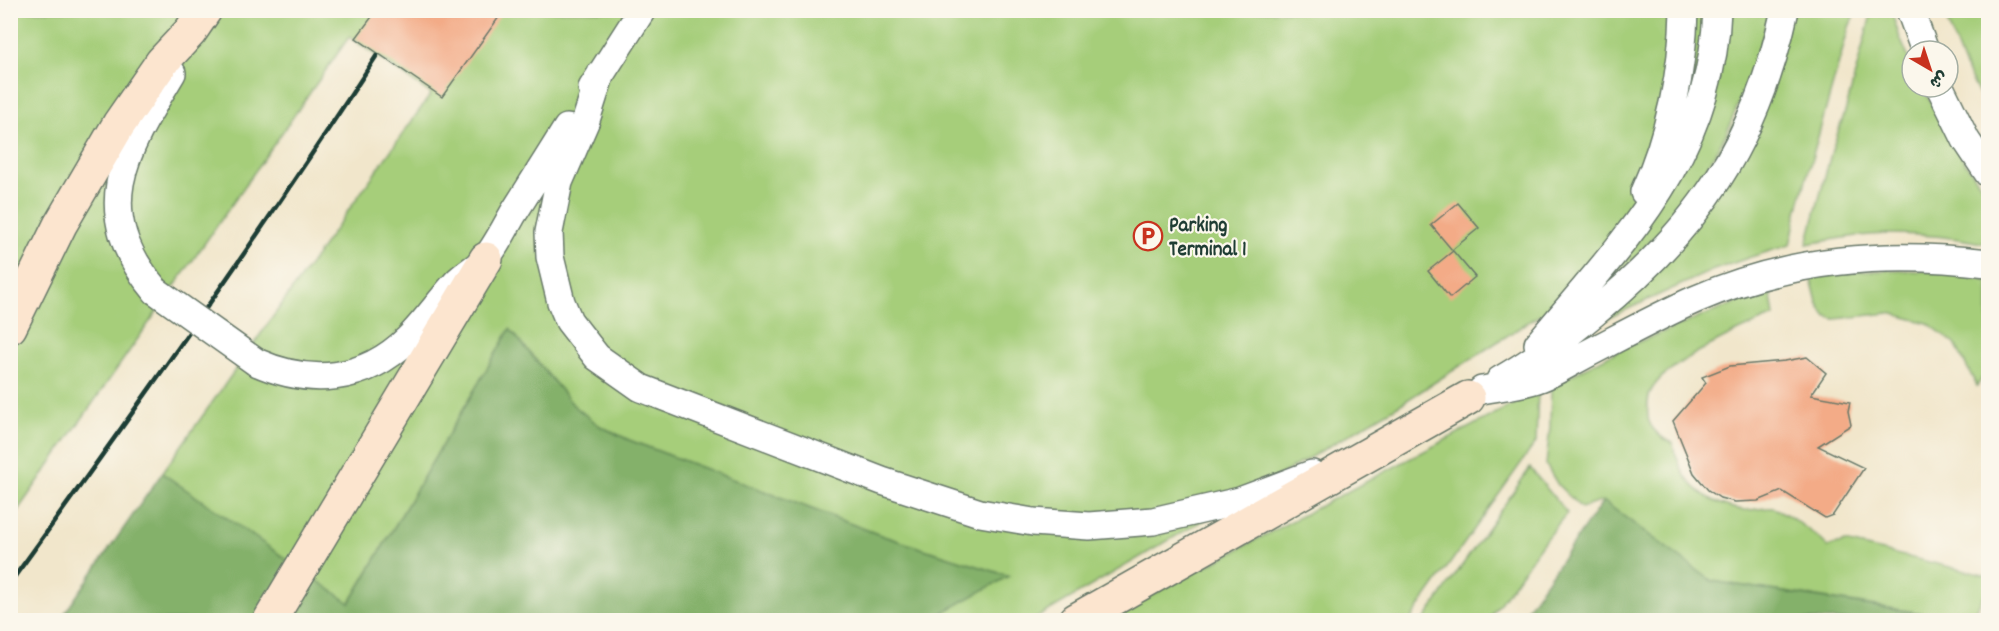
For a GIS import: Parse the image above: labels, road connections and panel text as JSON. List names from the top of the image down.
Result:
{
  "places": {
    "parking": ["Parking Terminal 1"]
  },
  "north": "bottom right"
}
